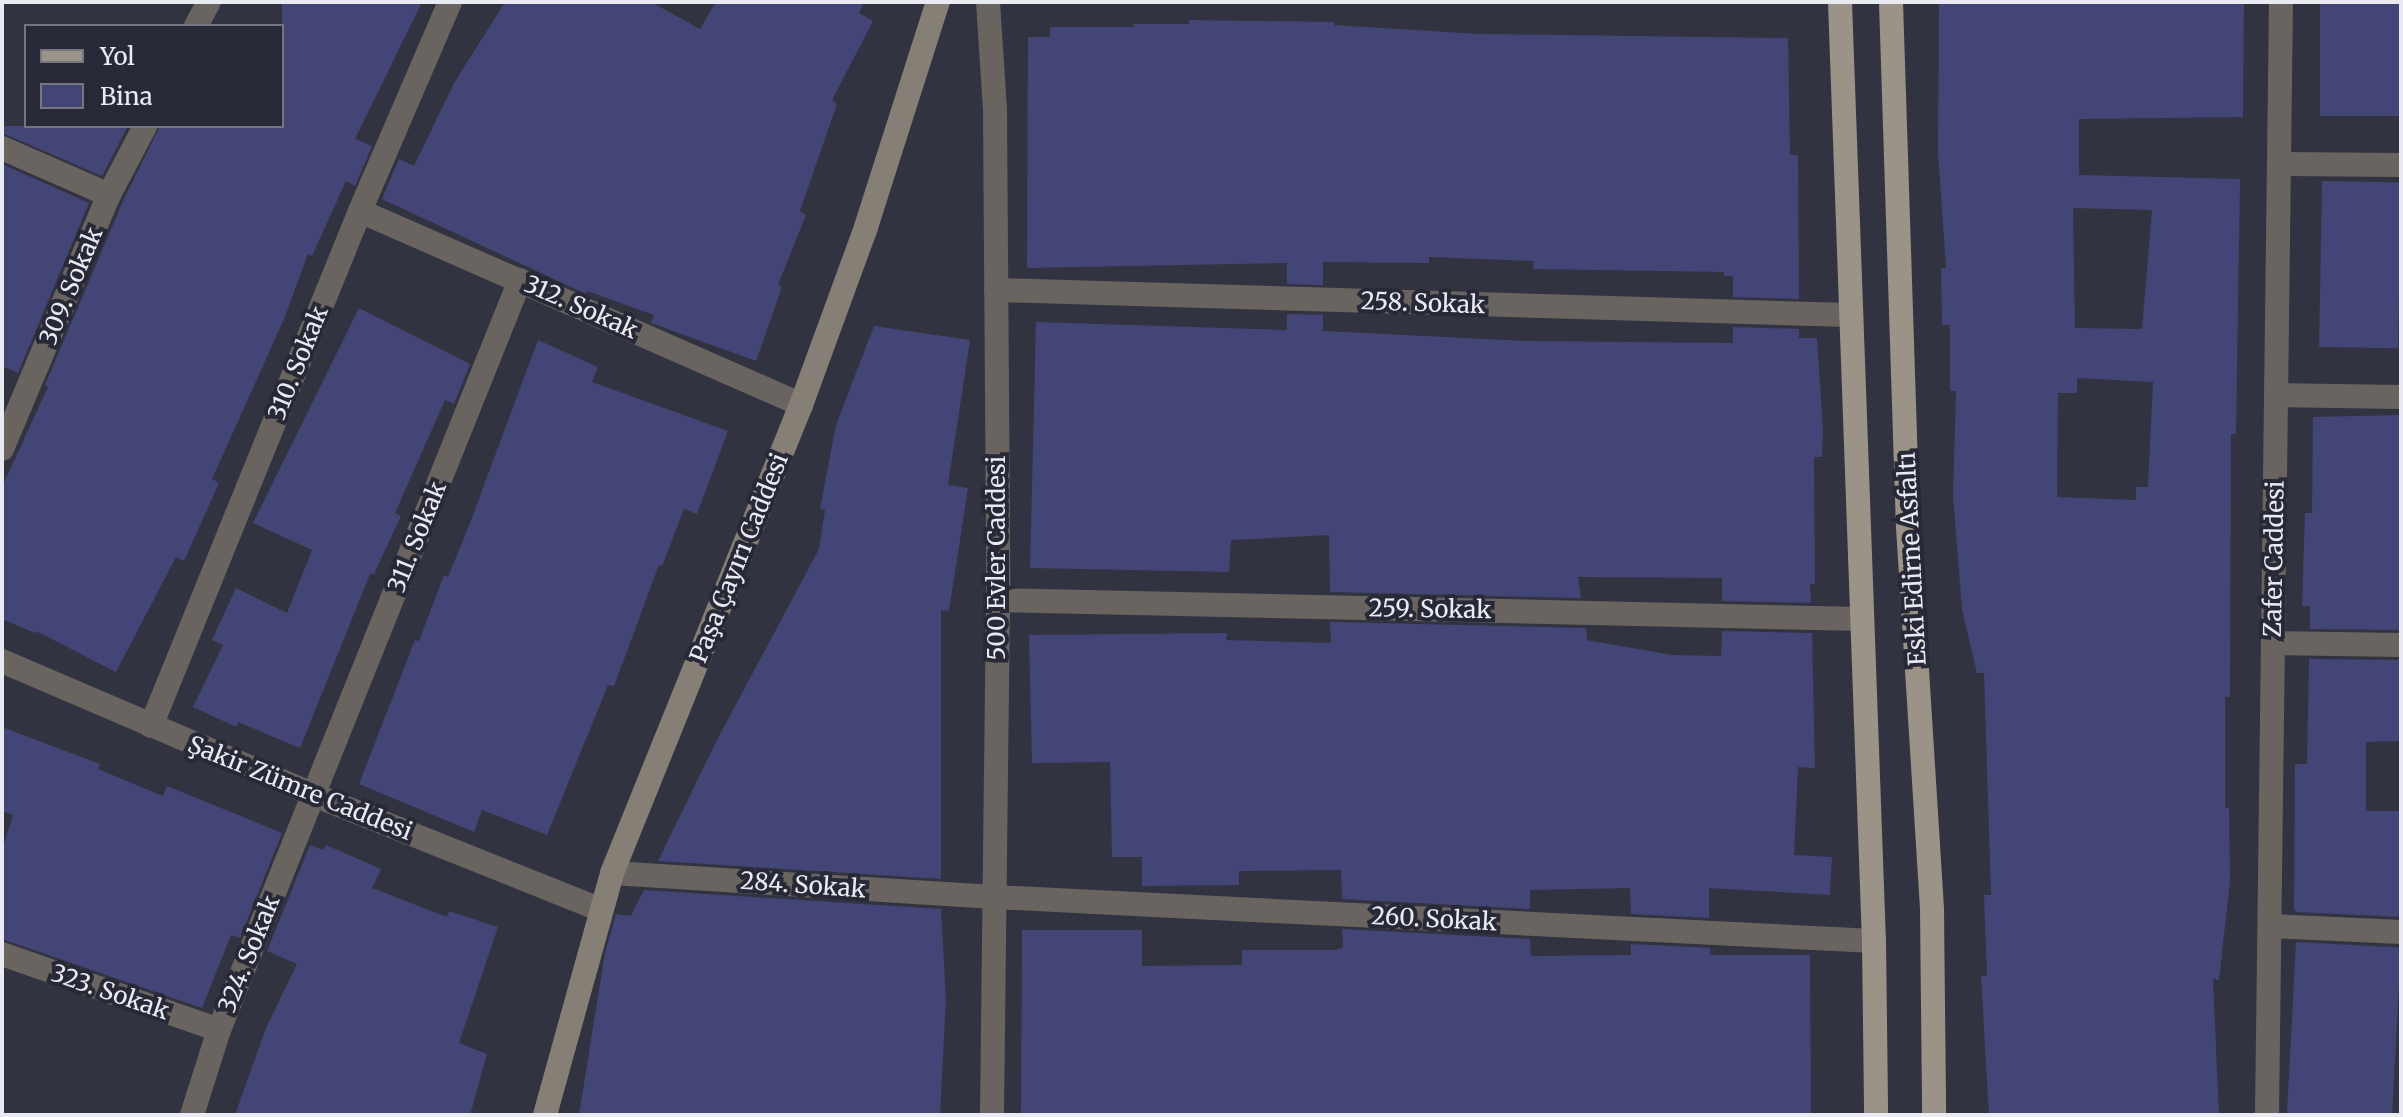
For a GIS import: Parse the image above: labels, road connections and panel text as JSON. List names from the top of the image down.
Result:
{
  "streets": {
    "main road": ["Eski Edirne Asfaltı"],
    "street": [
      "309. Sokak",
      "258. Sokak",
      "312. Sokak",
      "310. Sokak",
      "311. Sokak",
      "Paşa Çayırı Caddesi",
      "500 Evler Caddesi",
      "Zafer Caddesi",
      "259. Sokak",
      "Şakir Zümre Caddesi",
      "284. Sokak",
      "260. Sokak",
      "324. Sokak",
      "323. Sokak"
    ]
  },
  "crossings": [
    ["258. Sokak", "500 Evler Caddesi"],
    ["258. Sokak", "Eski Edirne Asfaltı"],
    ["312. Sokak", "310. Sokak"],
    ["312. Sokak", "311. Sokak"],
    ["312. Sokak", "Paşa Çayırı Caddesi"],
    ["310. Sokak", "Şakir Zümre Caddesi"],
    ["311. Sokak", "Şakir Zümre Caddesi"],
    ["311. Sokak", "324. Sokak"],
    ["Paşa Çayırı Caddesi", "Şakir Zümre Caddesi"],
    ["Paşa Çayırı Caddesi", "284. Sokak"],
    ["500 Evler Caddesi", "259. Sokak"],
    ["500 Evler Caddesi", "284. Sokak"],
    ["500 Evler Caddesi", "260. Sokak"],
    ["Eski Edirne Asfaltı", "259. Sokak"],
    ["Eski Edirne Asfaltı", "260. Sokak"],
    ["Şakir Zümre Caddesi", "324. Sokak"],
    ["284. Sokak", "260. Sokak"],
    ["324. Sokak", "323. Sokak"]
  ],
  "legend": ["Yol", "Bina"]
}
